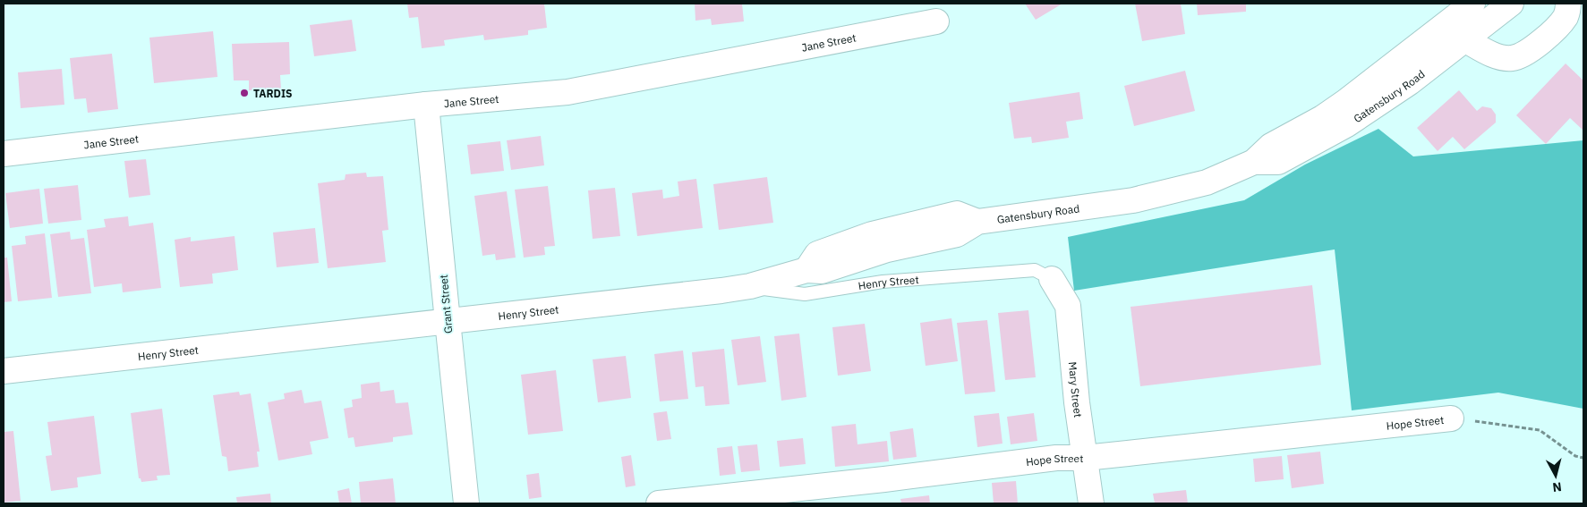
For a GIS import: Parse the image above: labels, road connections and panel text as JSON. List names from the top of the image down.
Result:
{
  "streets": {
    "street": [
      "Jane Street",
      "Gatensbury Road",
      "Henry Street",
      "Grant Street",
      "Mary Street",
      "Hope Street"
    ]
  },
  "crossings": [
    ["Jane Street", "Grant Street"],
    ["Gatensbury Road", "Henry Street"],
    ["Henry Street", "Grant Street"],
    ["Henry Street", "Mary Street"],
    ["Mary Street", "Hope Street"]
  ],
  "places": ["TARDIS"],
  "north": "bottom"
}
